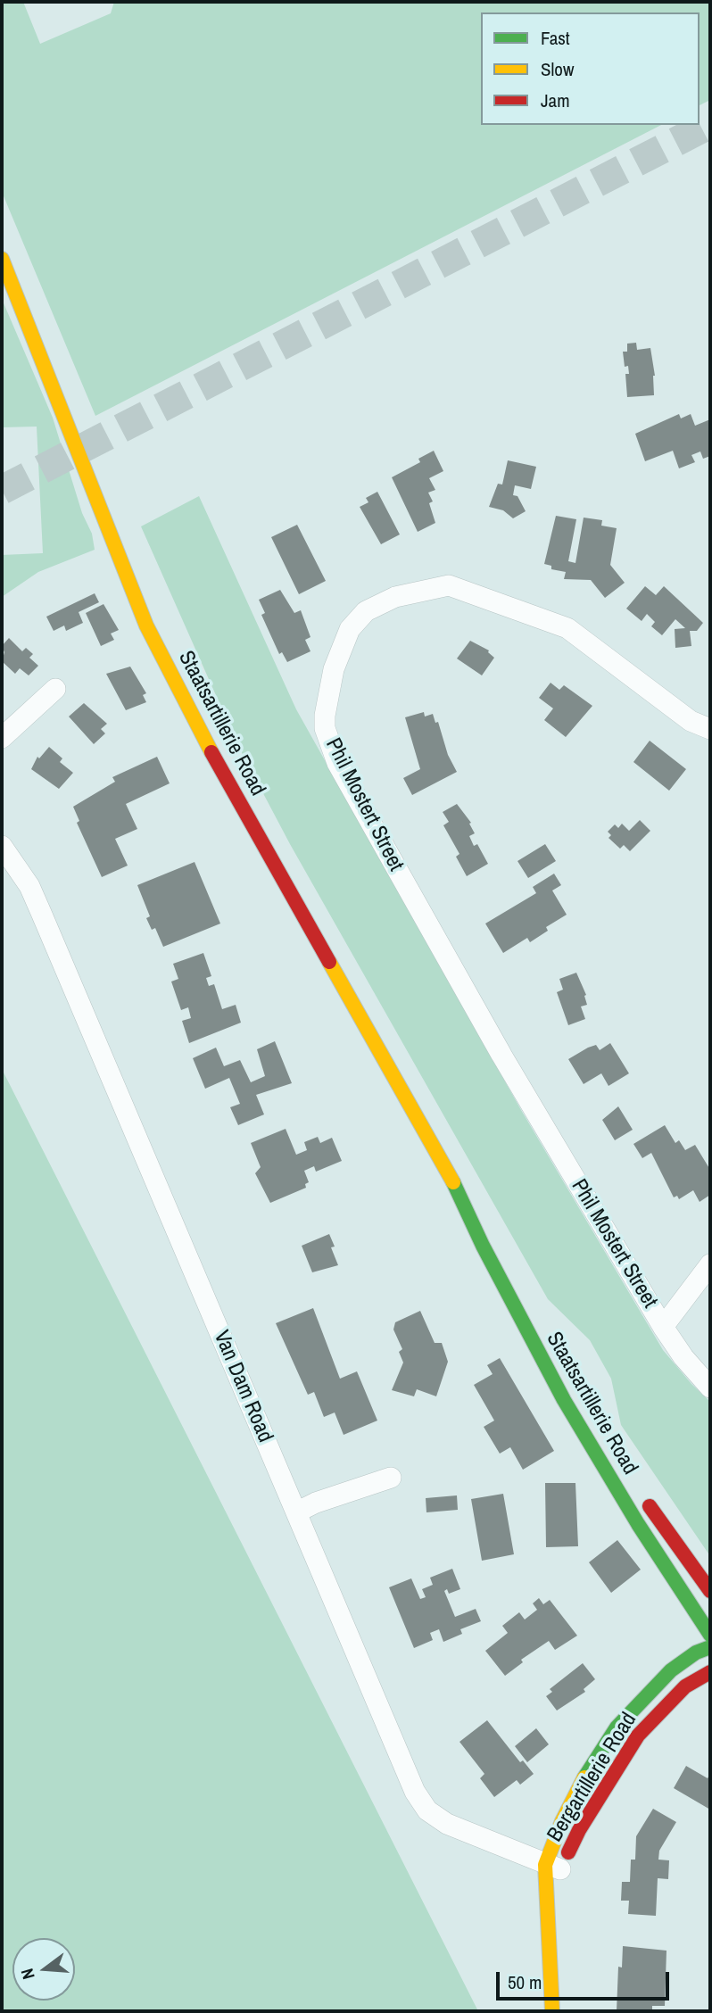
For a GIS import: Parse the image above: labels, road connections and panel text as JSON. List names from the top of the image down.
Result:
{
  "streets": {
    "street": [
      "Staatsartillerie Road",
      "Phil Mostert Street",
      "Van Dam Road",
      "Bergartillerie Road"
    ]
  },
  "crossings": [
    ["Van Dam Road", "Bergartillerie Road"]
  ],
  "legend": ["Fast", "Slow", "Jam"],
  "scale_bar": "50 m",
  "north": "left"
}
